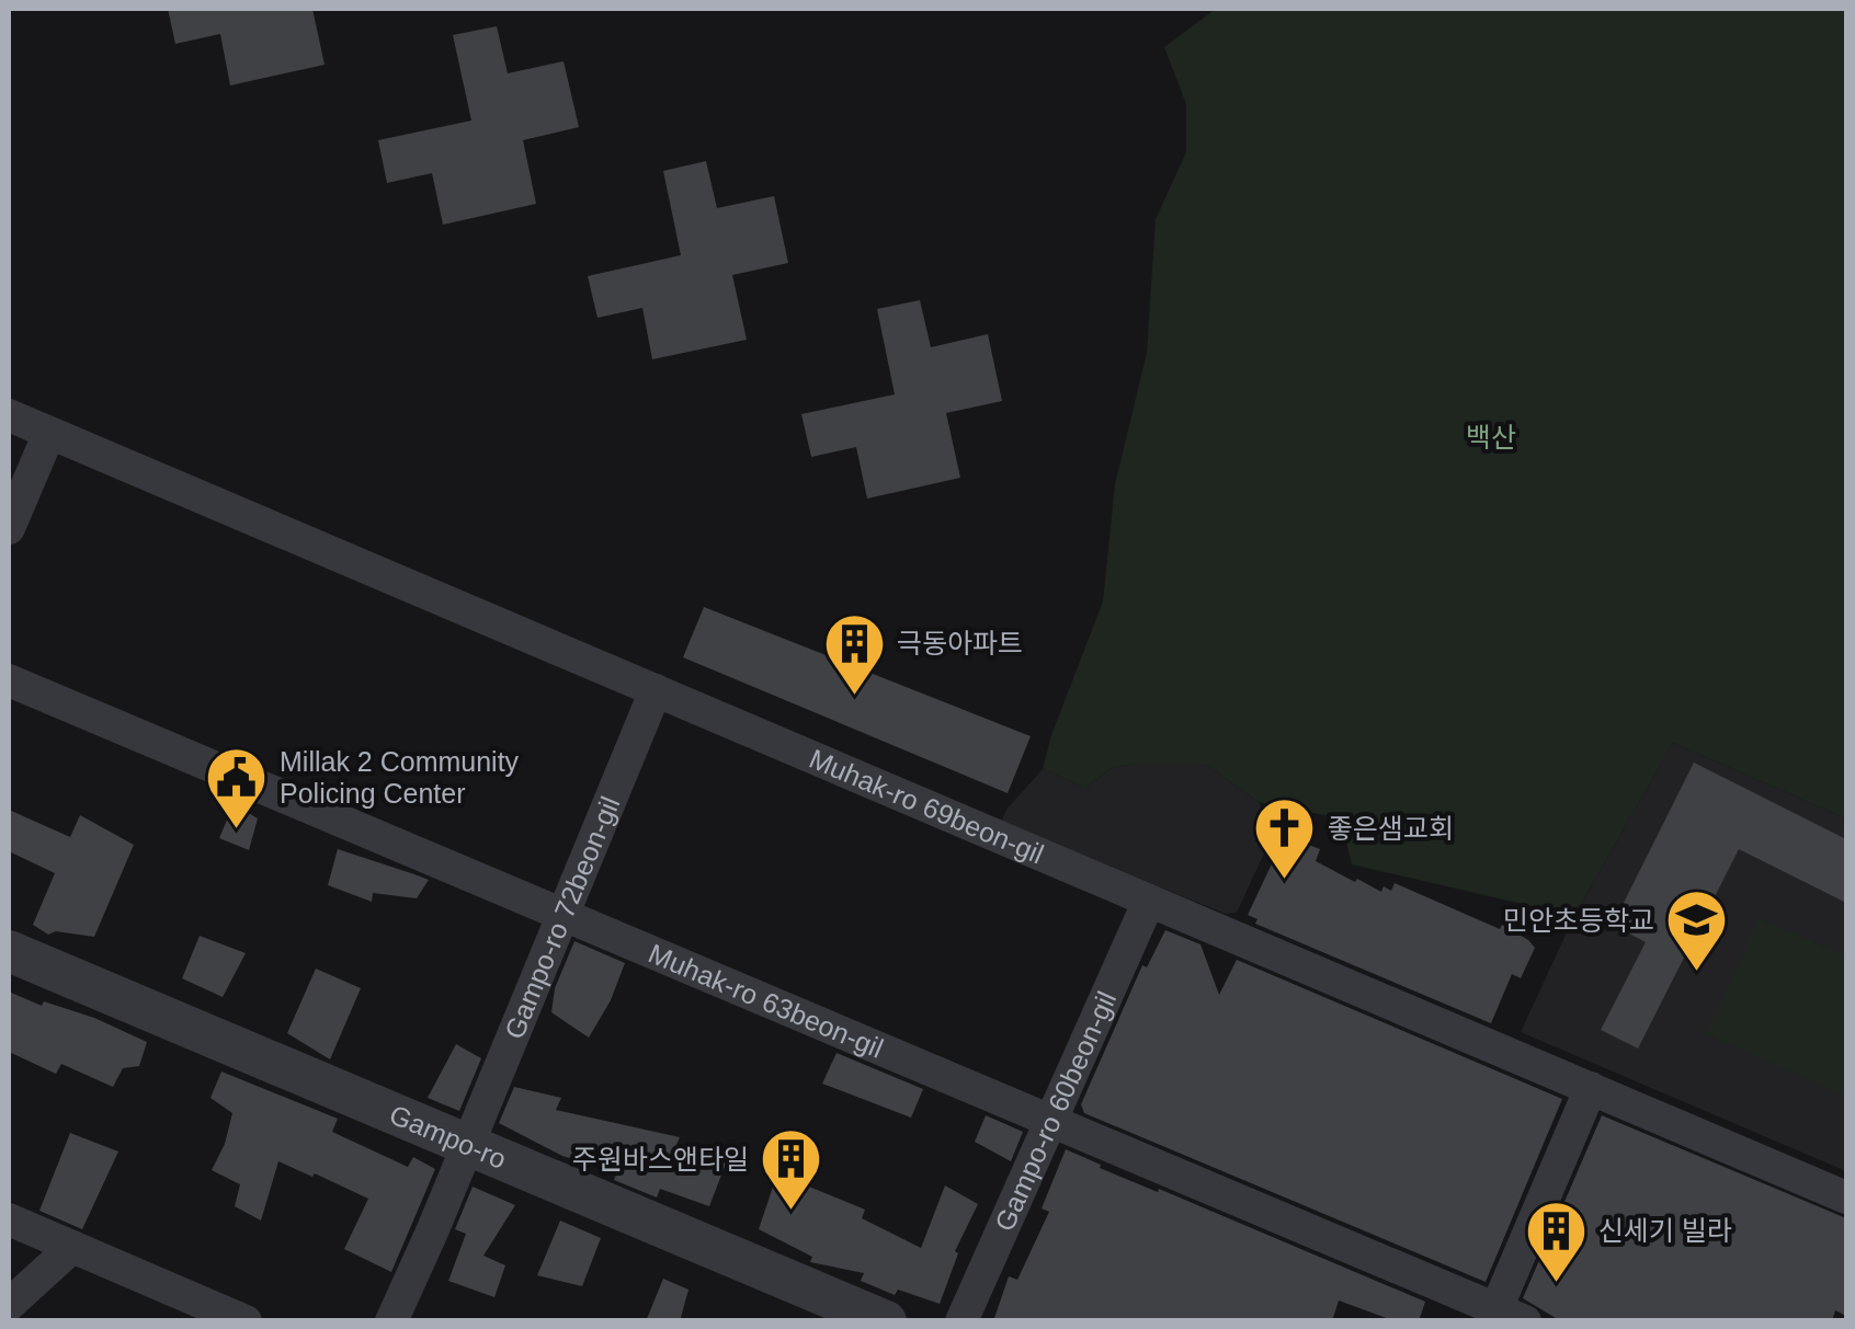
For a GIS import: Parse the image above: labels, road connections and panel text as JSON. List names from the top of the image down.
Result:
{
  "streets": {
    "street": [
      "Muhak-ro 69beon-gil",
      "Gampo-ro 72beon-gil",
      "Muhak-ro 63beon-gil",
      "Gampo-ro 60beon-gil",
      "Gampo-ro"
    ]
  },
  "crossings": [
    ["Muhak-ro 69beon-gil", "Gampo-ro 72beon-gil"],
    ["Muhak-ro 69beon-gil", "Gampo-ro 60beon-gil"],
    ["Gampo-ro 72beon-gil", "Muhak-ro 63beon-gil"],
    ["Gampo-ro 72beon-gil", "Gampo-ro"],
    ["Muhak-ro 63beon-gil", "Gampo-ro 60beon-gil"]
  ],
  "parks": ["백산"],
  "places": {
    "building": ["극동아파트", "주원바스앤타일", "신세기 빌라"],
    "public building": ["Millak 2 Community Policing Center"],
    "church": ["좋은샘교회"],
    "school or university": ["민안초등학교"]
  }
}
